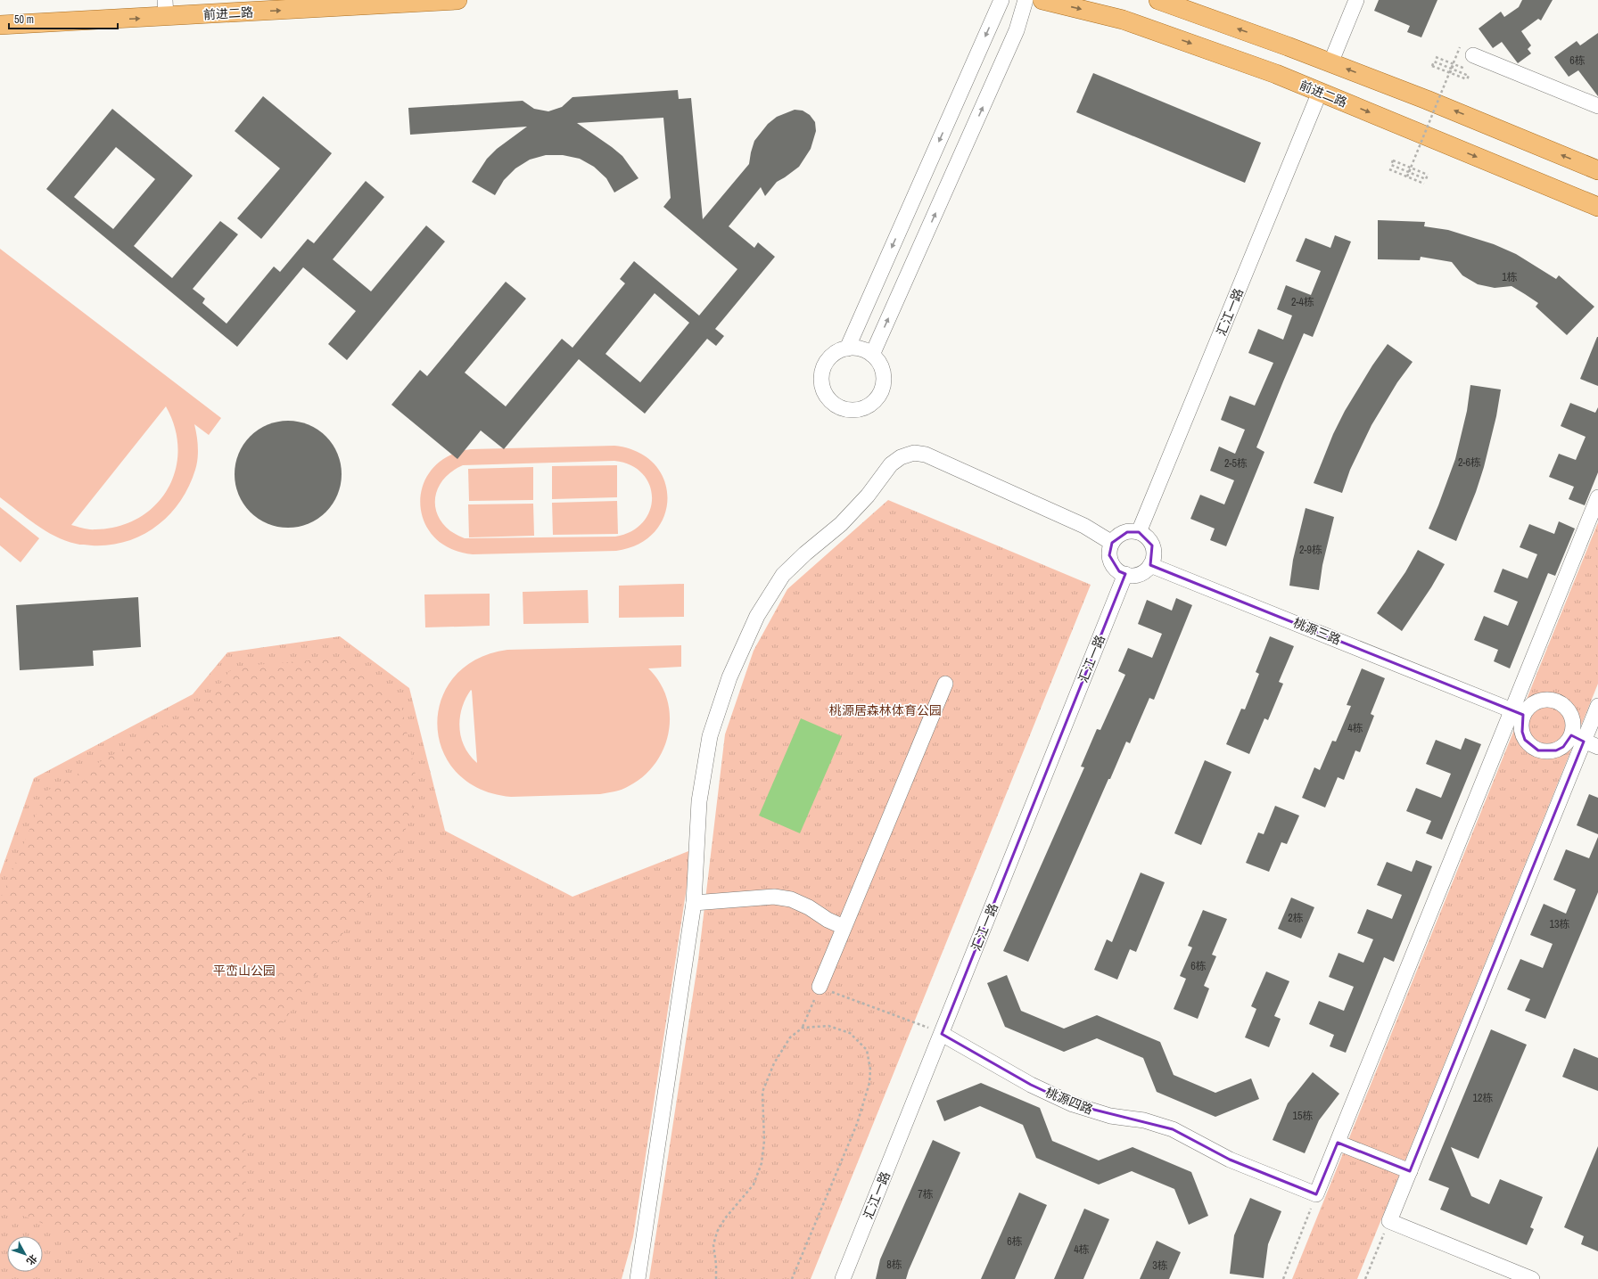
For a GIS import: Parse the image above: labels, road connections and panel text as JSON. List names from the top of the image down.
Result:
{
  "streets": {
    "main road": ["前进二路"],
    "street": ["汇江一路", "桃源三路", "桃源四路"]
  },
  "crossings": [
    ["前进二路", "汇江一路"],
    ["汇江一路", "桃源三路"],
    ["汇江一路", "桃源四路"]
  ],
  "parks": ["桃源居森林体育公园", "平峦山公园"],
  "house_numbers": [
    "6栋",
    "1栋",
    "2-4栋",
    "2-6栋",
    "2-5栋",
    "2-9栋",
    "4栋",
    "2栋",
    "13栋",
    "6栋",
    "12栋",
    "15栋",
    "7栋",
    "6栋",
    "4栋",
    "8栋",
    "3栋"
  ],
  "scale_bar": "50 m",
  "north": "bottom right"
}
